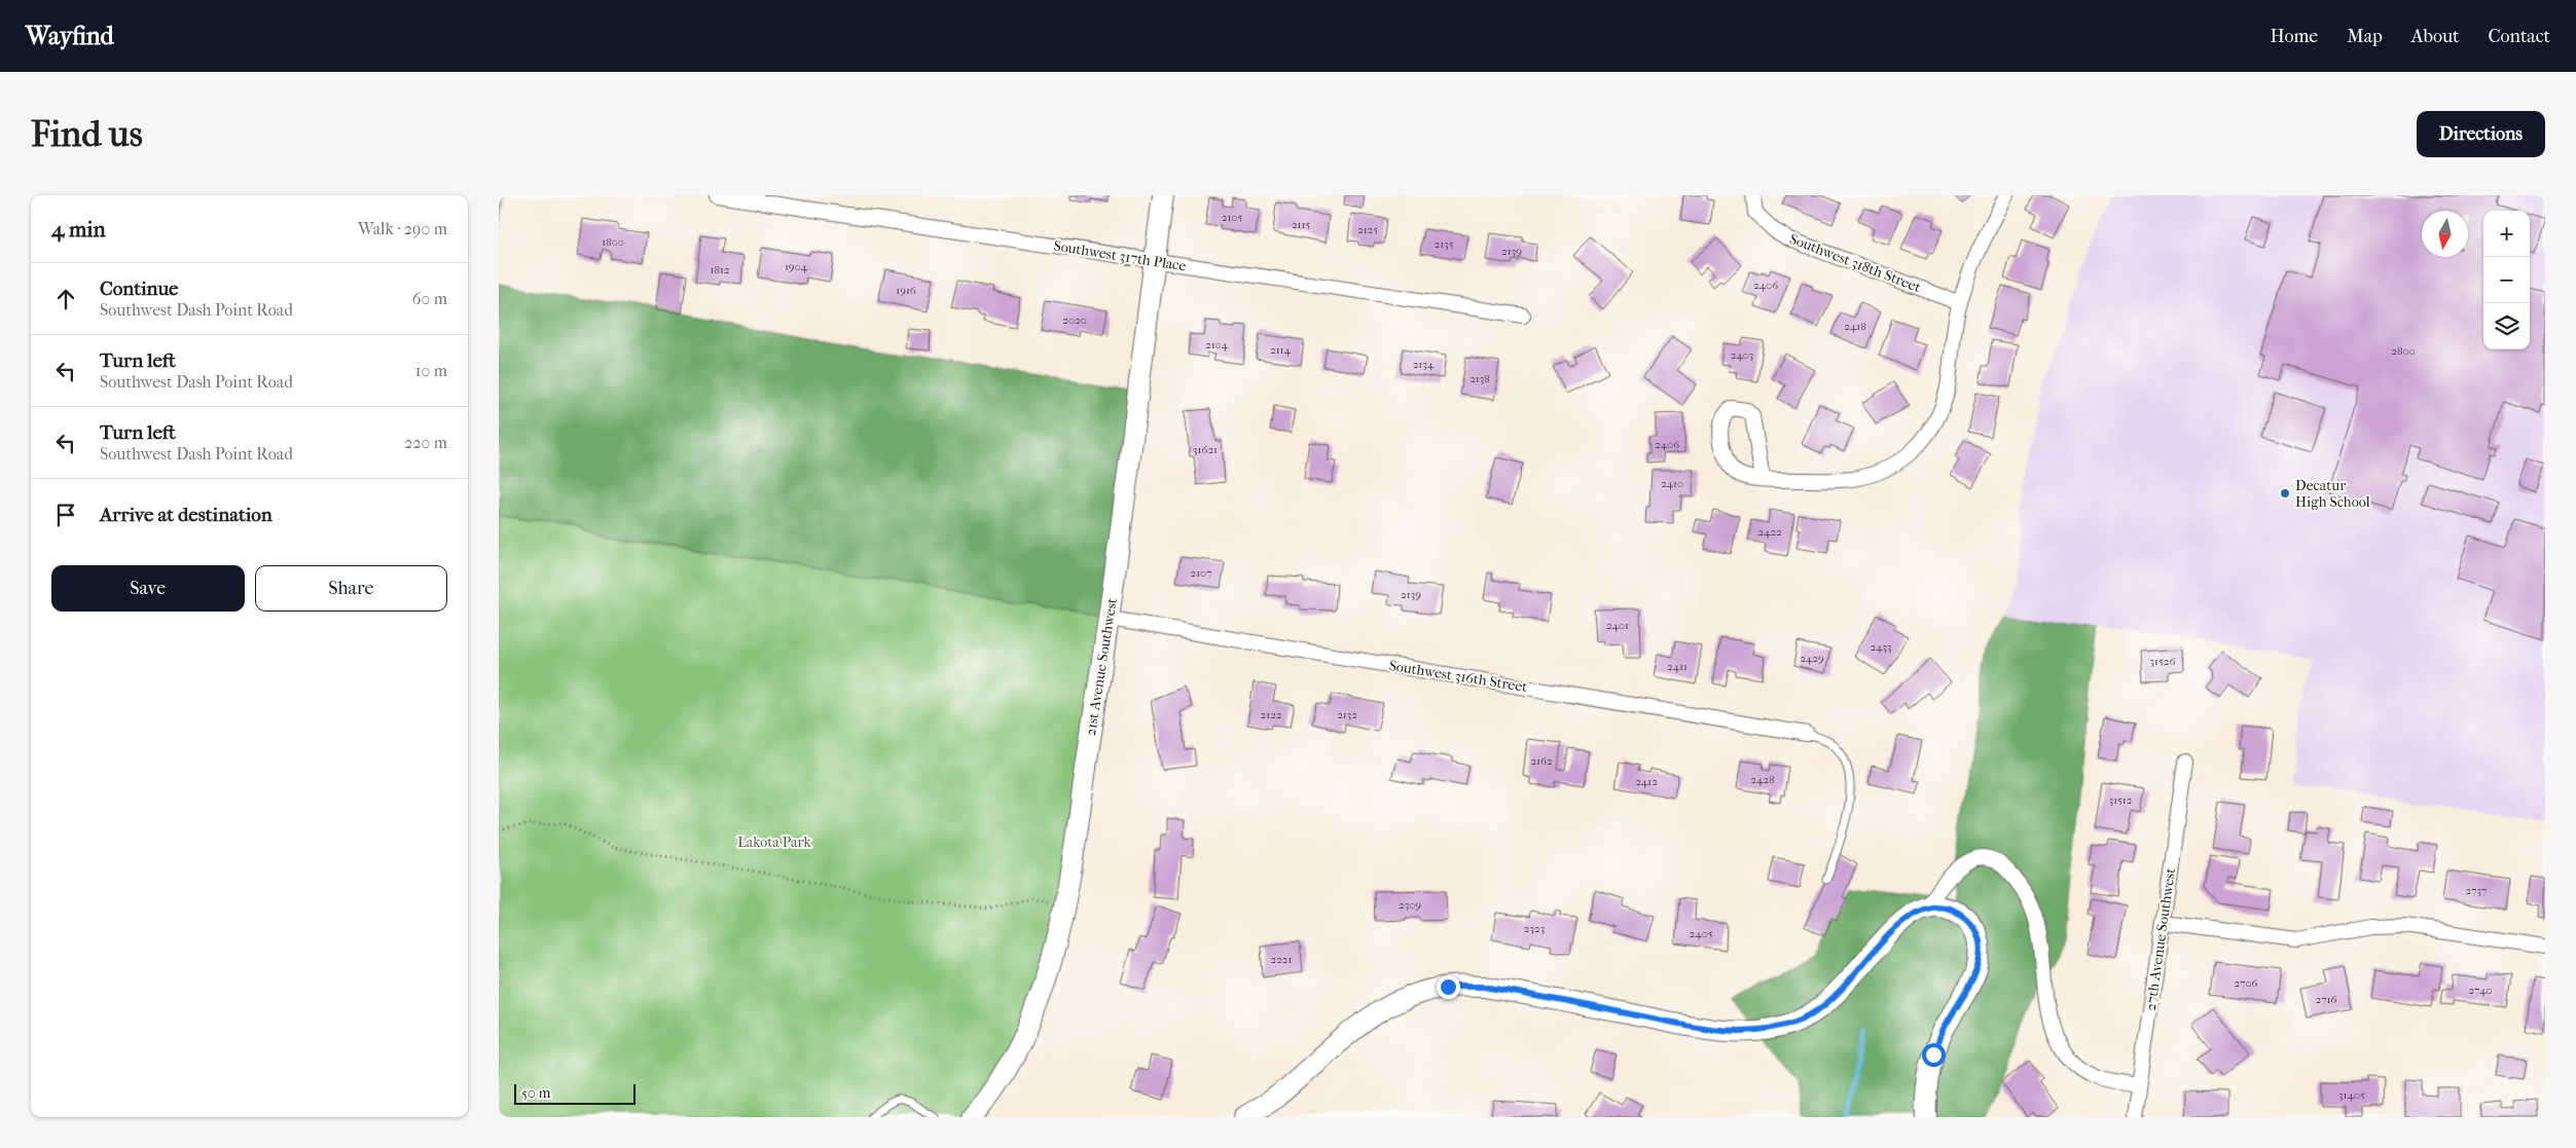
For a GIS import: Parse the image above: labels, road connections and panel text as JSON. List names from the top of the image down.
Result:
{
  "streets": {
    "main road": ["21st Avenue Southwest"],
    "street": [
      "Southwest 317th Place",
      "Southwest 318th Street",
      "Southwest 316th Street",
      "27th Avenue Southwest"
    ]
  },
  "crossings": [
    ["Southwest 317th Place", "21st Avenue Southwest"],
    ["21st Avenue Southwest", "Southwest 316th Street"]
  ],
  "parks": ["Lakota Park"],
  "places": ["Decatur High School"],
  "house_numbers": [
    "2105",
    "2115",
    "2125",
    "1800",
    "2135",
    "2139",
    "1904",
    "1812",
    "2406",
    "1916",
    "2020",
    "2418",
    "2104",
    "2114",
    "2800",
    "2403",
    "2134",
    "2138",
    "2406",
    "31621",
    "2410",
    "2422",
    "2107",
    "2139",
    "2401",
    "2433",
    "2429",
    "31526",
    "2411",
    "2122",
    "2132",
    "2162",
    "2428",
    "2412",
    "31512",
    "2737",
    "2309",
    "2323",
    "2405",
    "2221",
    "2706",
    "2740",
    "2716",
    "31405"
  ],
  "scale_bar": "50 m",
  "north": "bottom",
  "page": {
    "header": "Wayfind",
    "nav": [
      "Home",
      "Map",
      "About",
      "Contact"
    ],
    "buttons": [
      "Directions",
      ["Save", "Share"]
    ],
    "title": "Find us",
    "heading": ["4 min", "Walk · 290 m"],
    "map_buttons": ["+", "−"],
    "list": [
      ["Continue", "Southwest Dash Point Road", "60 m"],
      ["Turn left", "Southwest Dash Point Road", "10 m"],
      ["Turn left", "Southwest Dash Point Road", "220 m"],
      "Arrive at destination"
    ],
    "scale": "50 m"
  }
}
